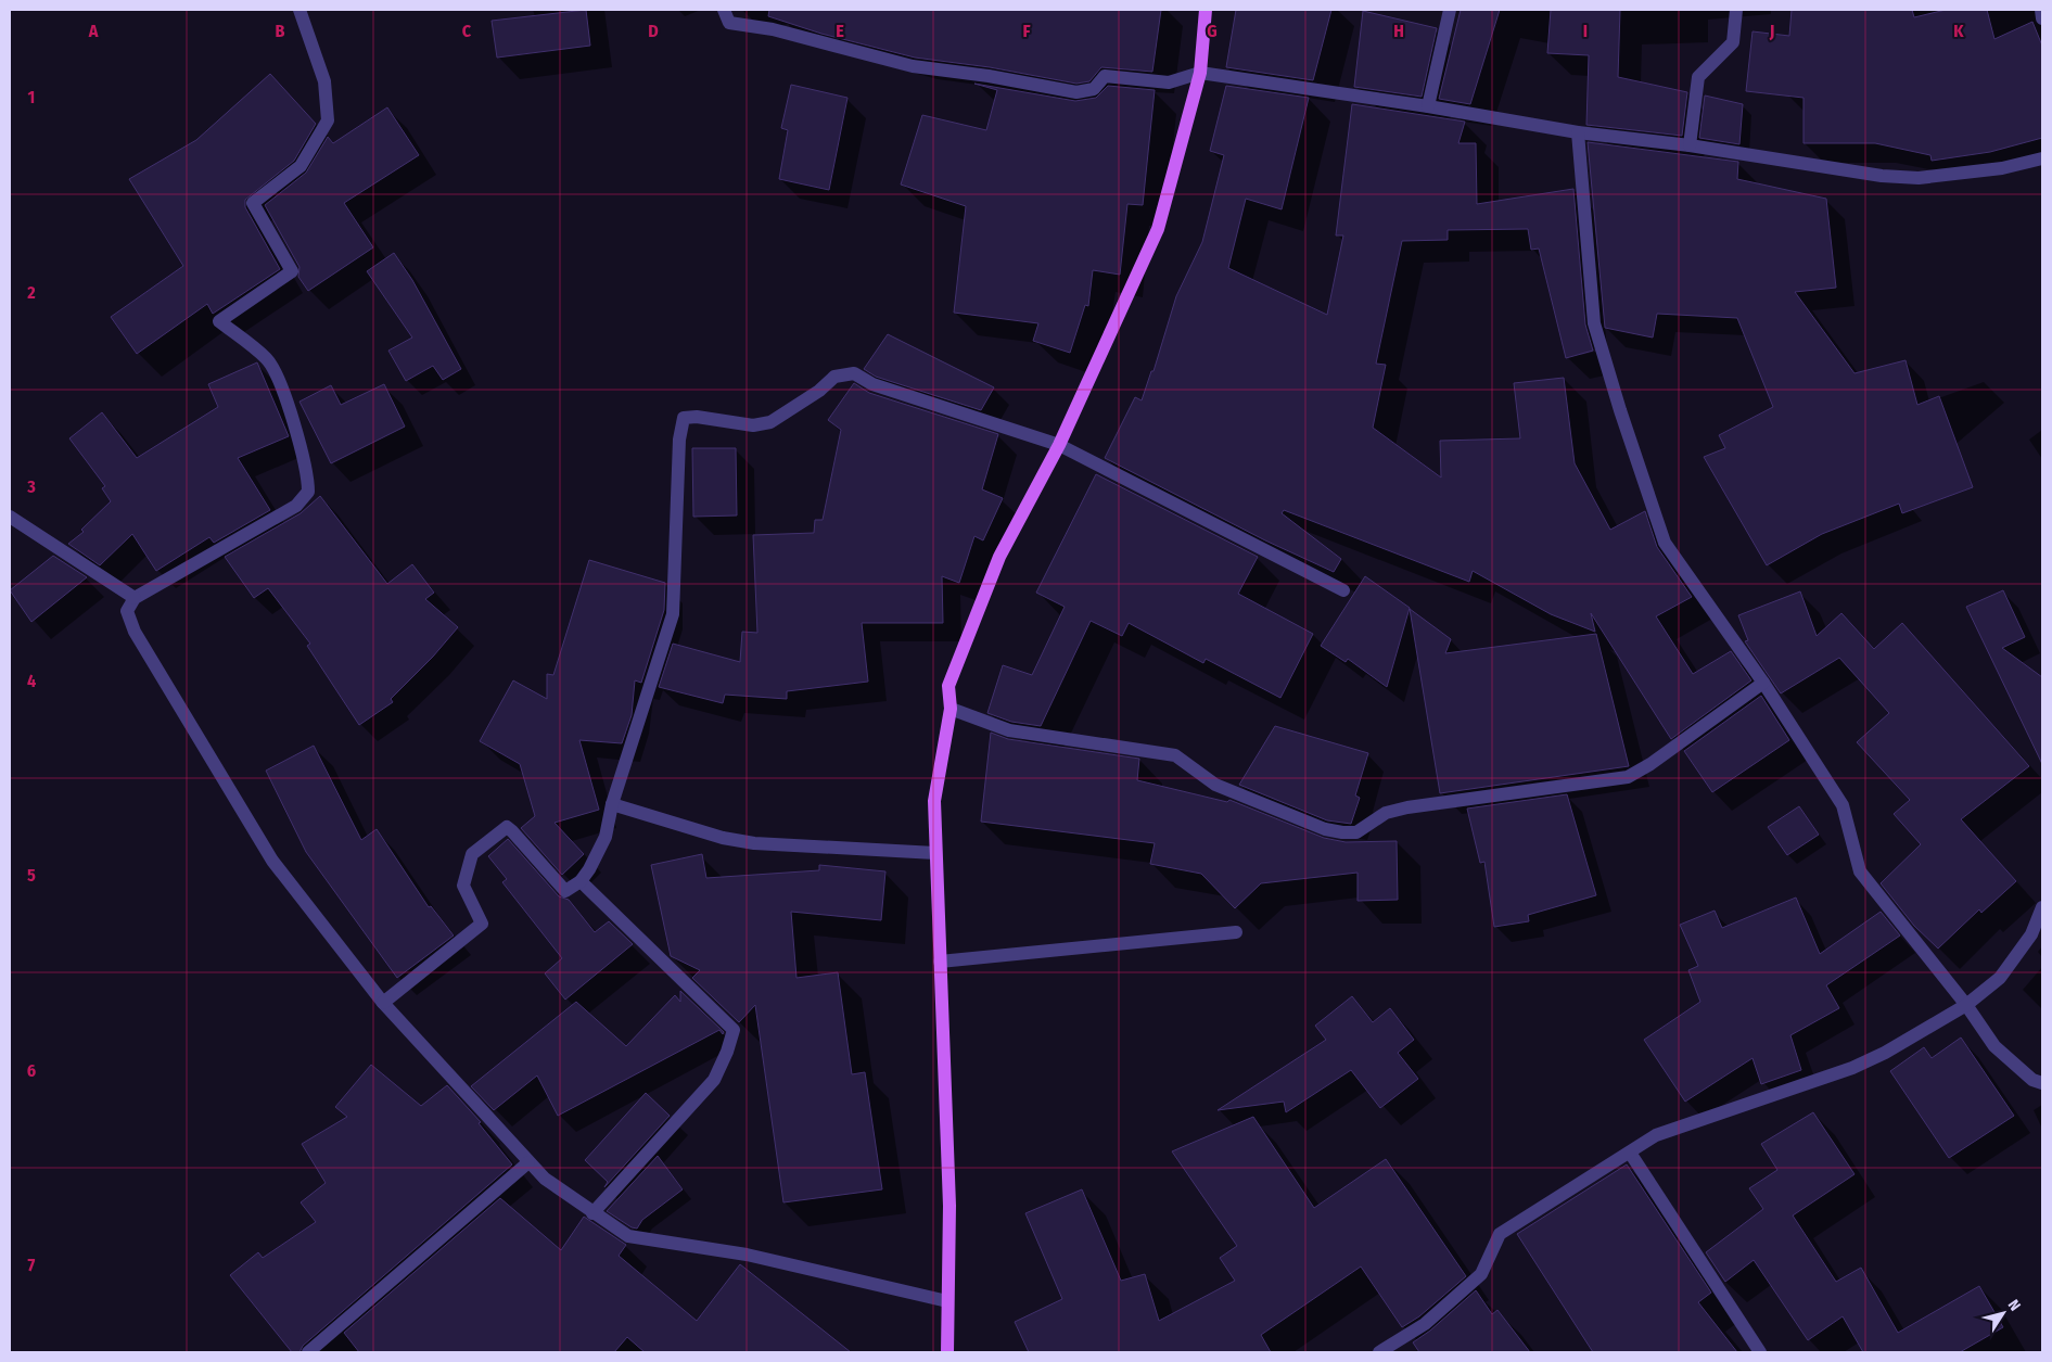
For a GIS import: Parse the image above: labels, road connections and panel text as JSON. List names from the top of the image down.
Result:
{
  "north": "top right",
  "grid": {
    "columns": [
      "A",
      "B",
      "C",
      "D",
      "E",
      "F",
      "G",
      "H",
      "I",
      "J",
      "K"
    ],
    "rows": [
      "1",
      "2",
      "3",
      "4",
      "5",
      "6",
      "7"
    ]
  }
}
